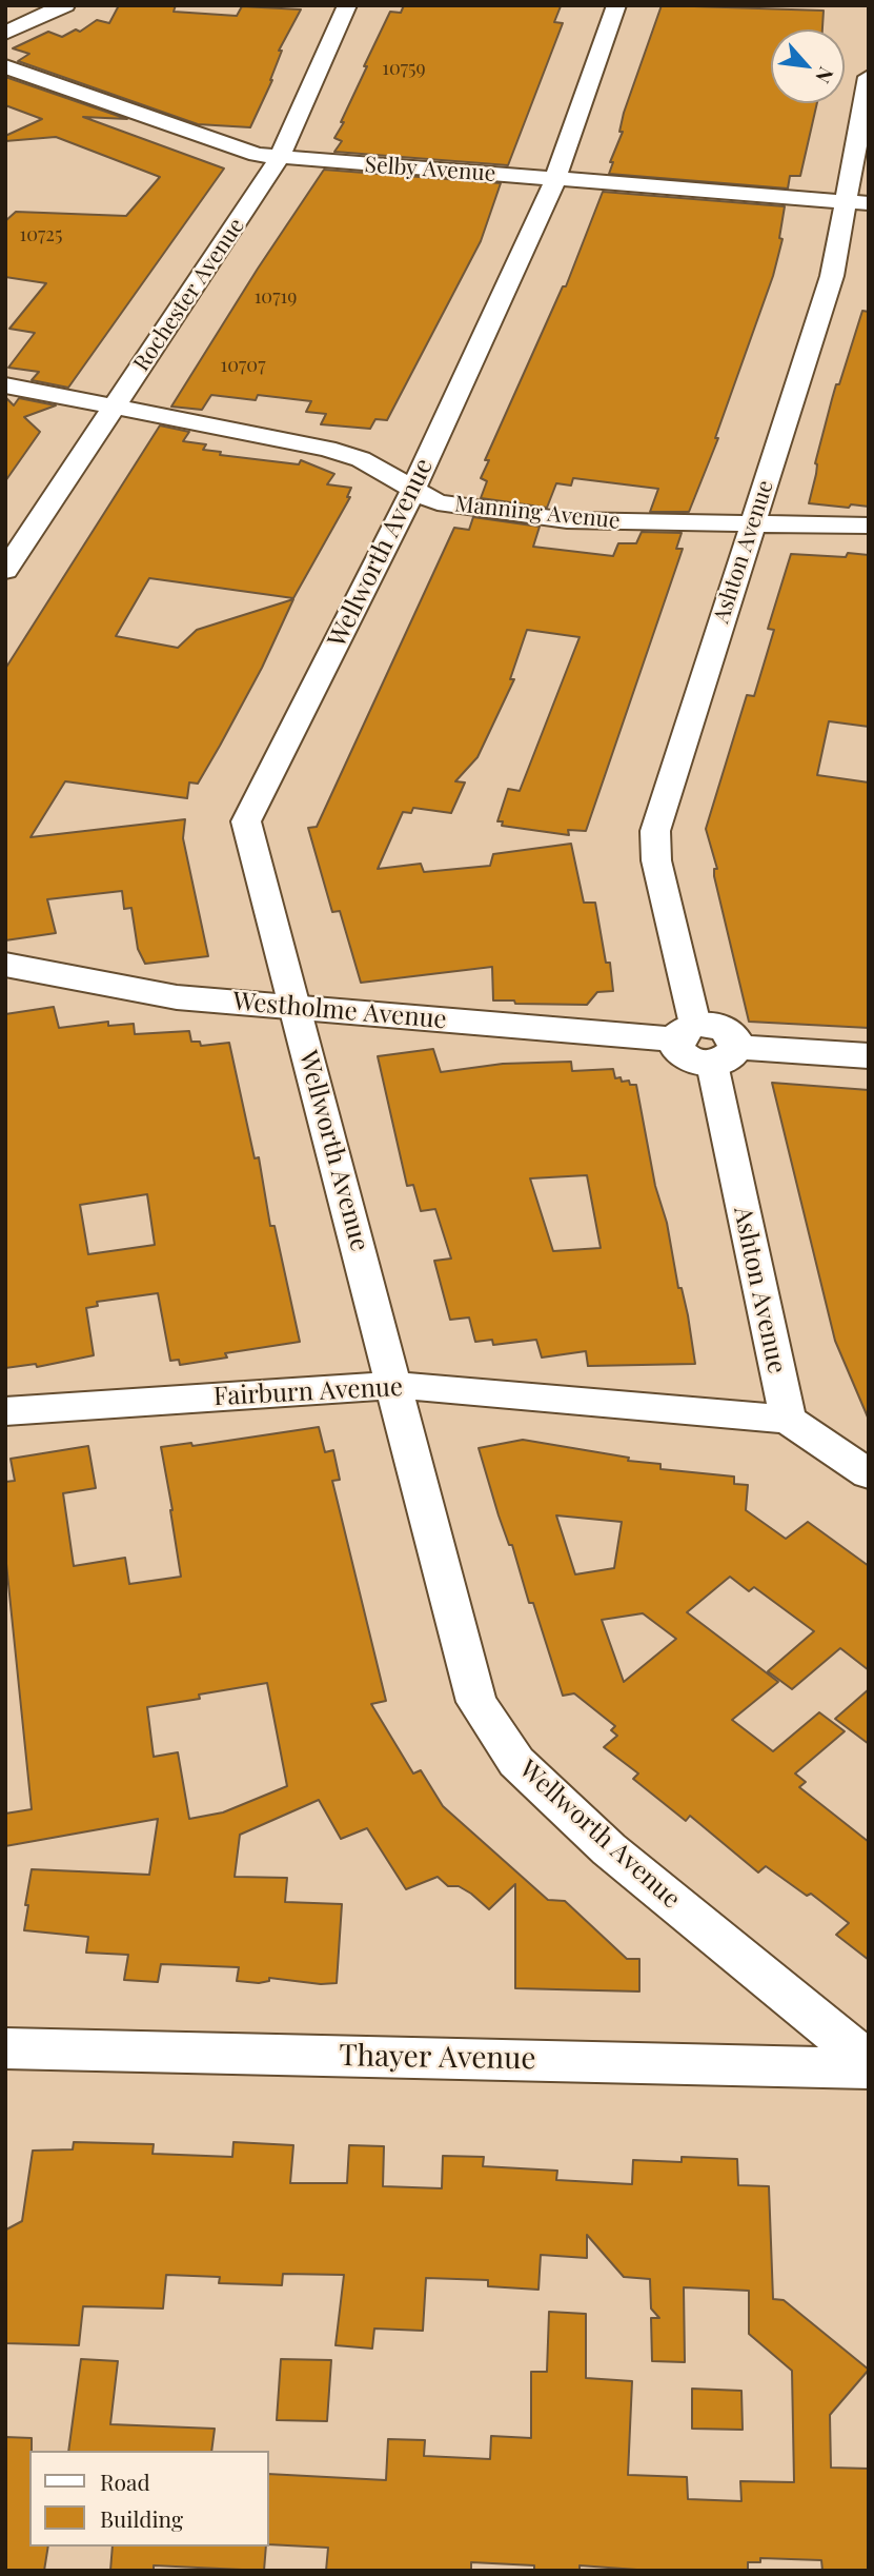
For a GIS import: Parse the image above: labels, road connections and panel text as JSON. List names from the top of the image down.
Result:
{
  "streets": {
    "street": [
      "Selby Avenue",
      "Rochester Avenue",
      "Manning Avenue",
      "Ashton Avenue",
      "Wellworth Avenue",
      "Westholme Avenue",
      "Fairburn Avenue",
      "Thayer Avenue"
    ]
  },
  "crossings": [
    ["Selby Avenue", "Rochester Avenue"],
    ["Selby Avenue", "Ashton Avenue"],
    ["Selby Avenue", "Wellworth Avenue"],
    ["Rochester Avenue", "Manning Avenue"],
    ["Manning Avenue", "Ashton Avenue"],
    ["Manning Avenue", "Wellworth Avenue"],
    ["Ashton Avenue", "Westholme Avenue"],
    ["Ashton Avenue", "Fairburn Avenue"],
    ["Wellworth Avenue", "Westholme Avenue"],
    ["Wellworth Avenue", "Fairburn Avenue"]
  ],
  "house_numbers": [
    "10759",
    "10725",
    "10719",
    "10707"
  ],
  "legend": ["Road", "Building"],
  "north": "bottom right"
}
